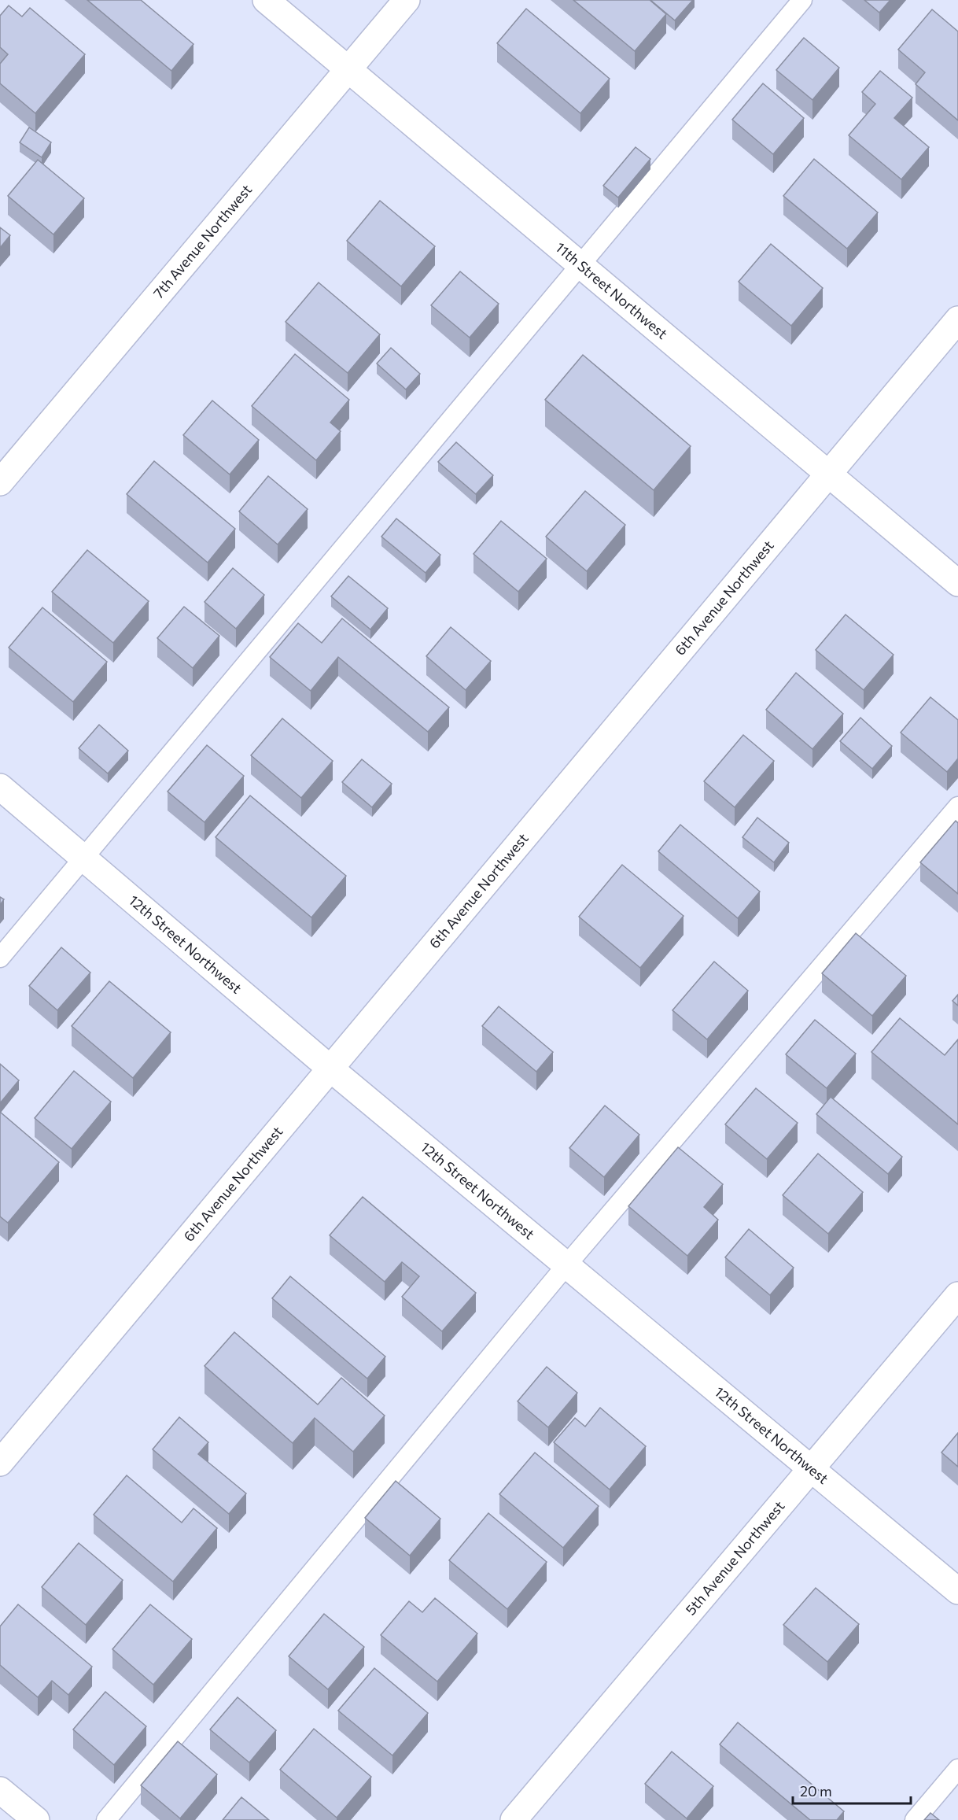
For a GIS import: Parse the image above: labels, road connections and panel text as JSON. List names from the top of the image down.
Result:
{
  "streets": {
    "street": [
      "7th Avenue Northwest",
      "11th Street Northwest",
      "6th Avenue Northwest",
      "12th Street Northwest",
      "5th Avenue Northwest"
    ]
  },
  "crossings": [
    ["7th Avenue Northwest", "11th Street Northwest"],
    ["11th Street Northwest", "6th Avenue Northwest"],
    ["6th Avenue Northwest", "12th Street Northwest"],
    ["12th Street Northwest", "5th Avenue Northwest"]
  ],
  "scale_bar": "20 m"
}
